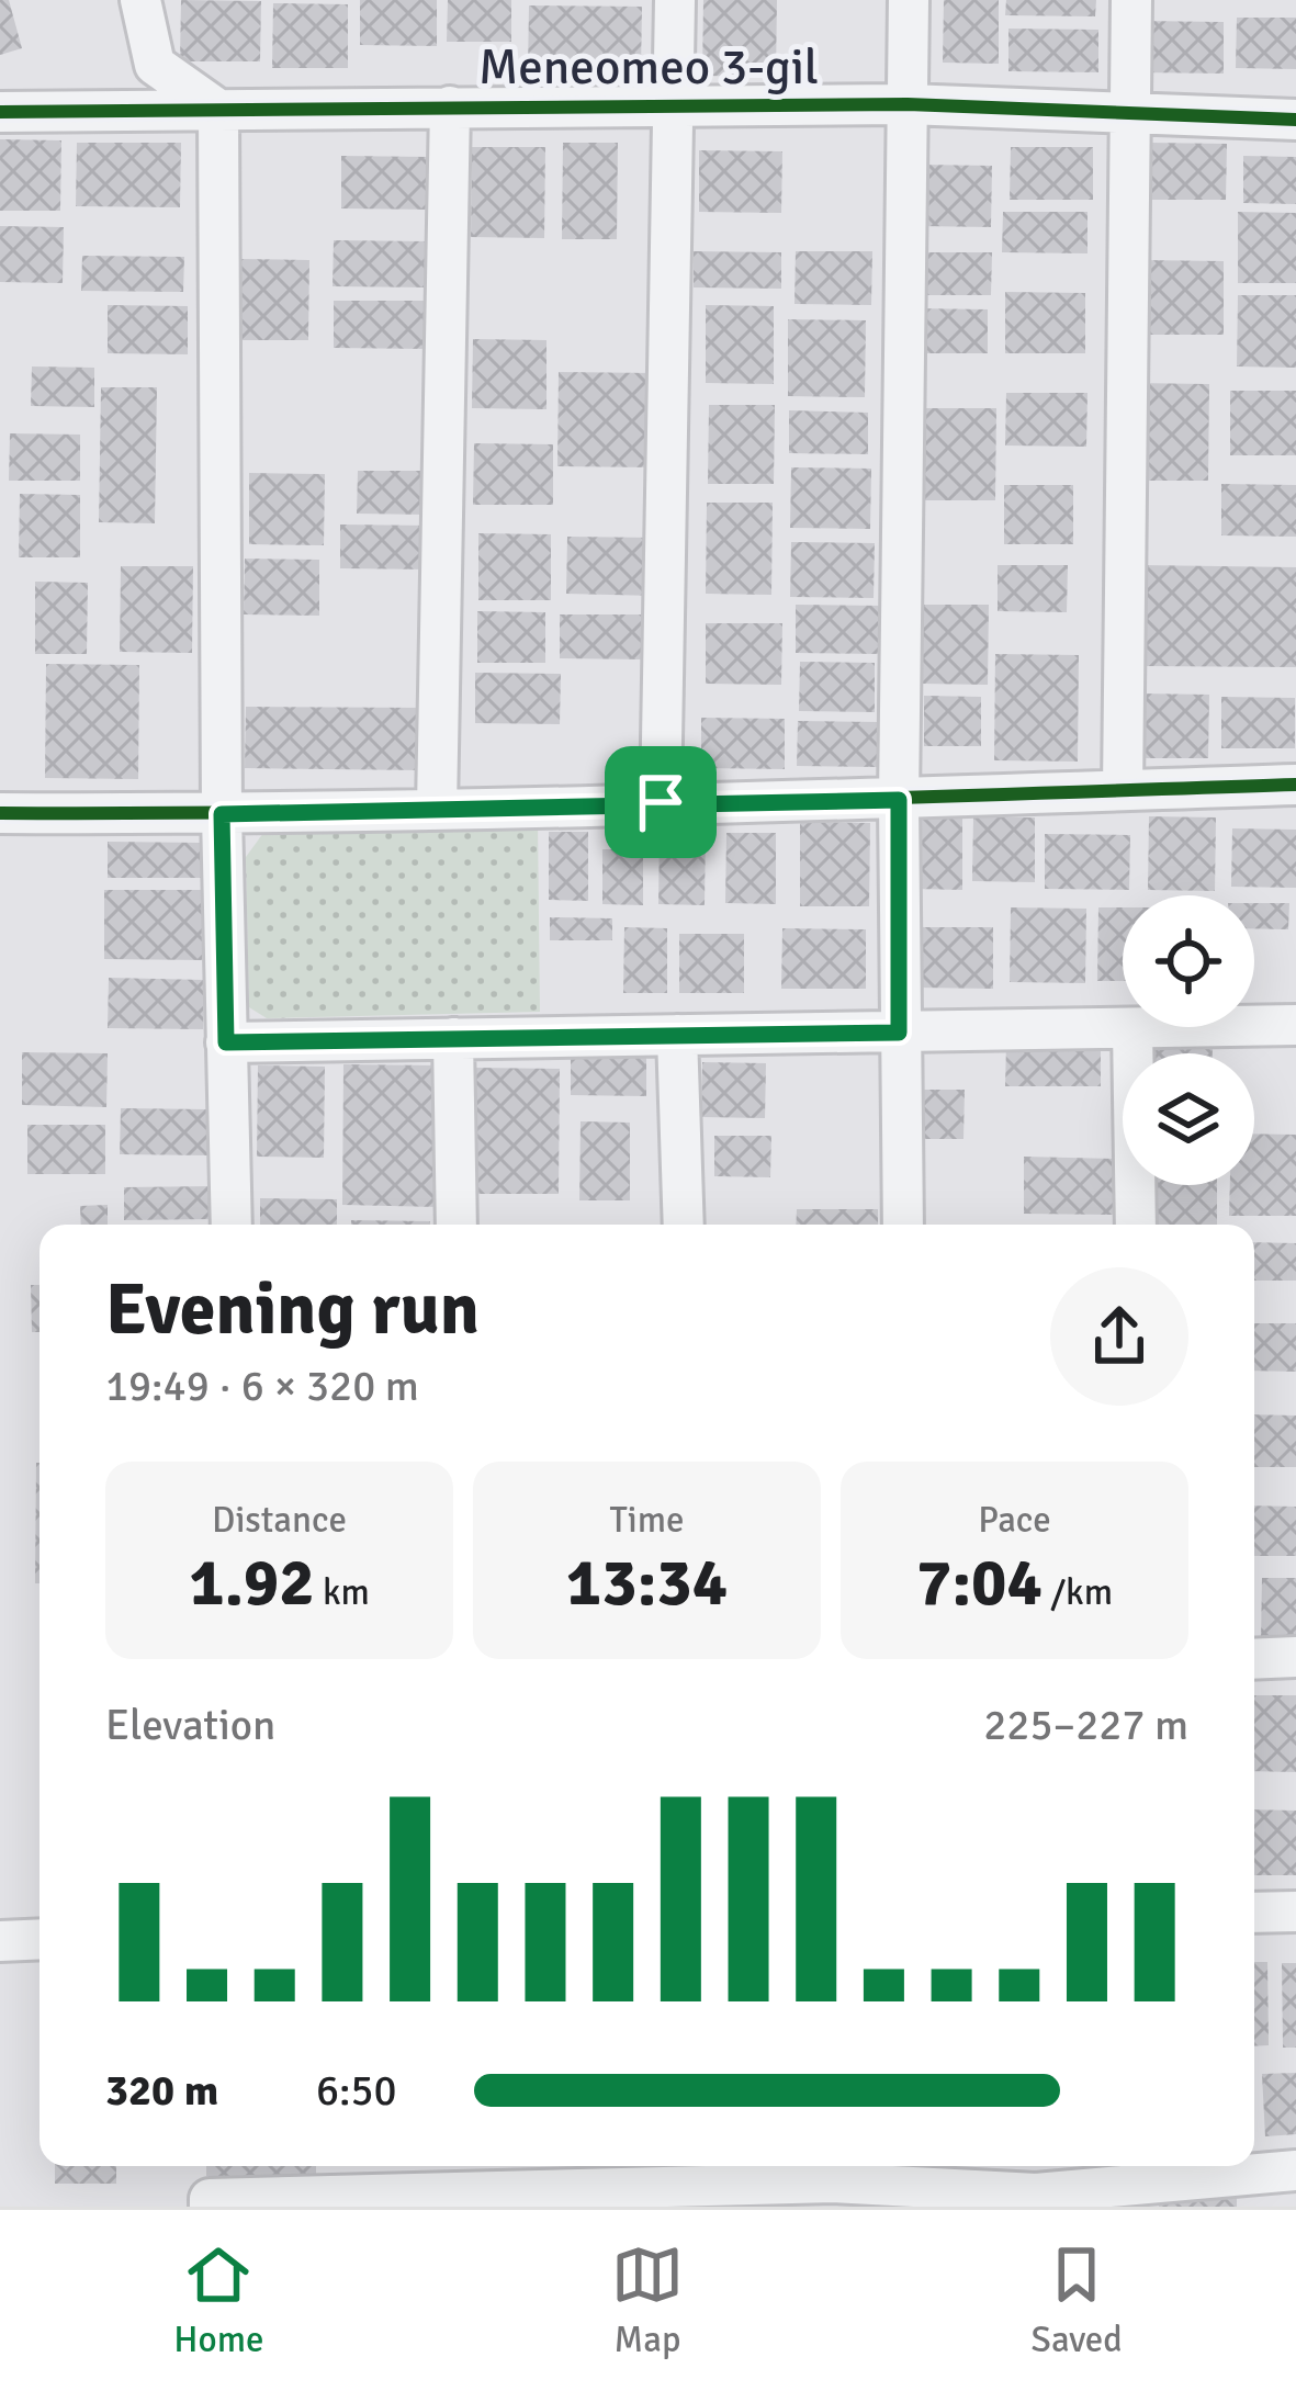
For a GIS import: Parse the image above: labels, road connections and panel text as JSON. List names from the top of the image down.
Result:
{
  "streets": {
    "street": ["Meneomeo 3-gil"]
  },
  "page": {
    "heading": ["Evening run", "19:49 · 6 × 320 m"],
    "stats": [
      ["Distance", "1.92 km"],
      ["Time", "13:34"],
      ["Pace", "7:04 /km"]
    ],
    "chart": ["Elevation", "225–227 m"],
    "list": [
      {
        "name": "320 m",
        "note": "6:50"
      }
    ],
    "tabs": ["Home", "Map", "Saved"]
  }
}
